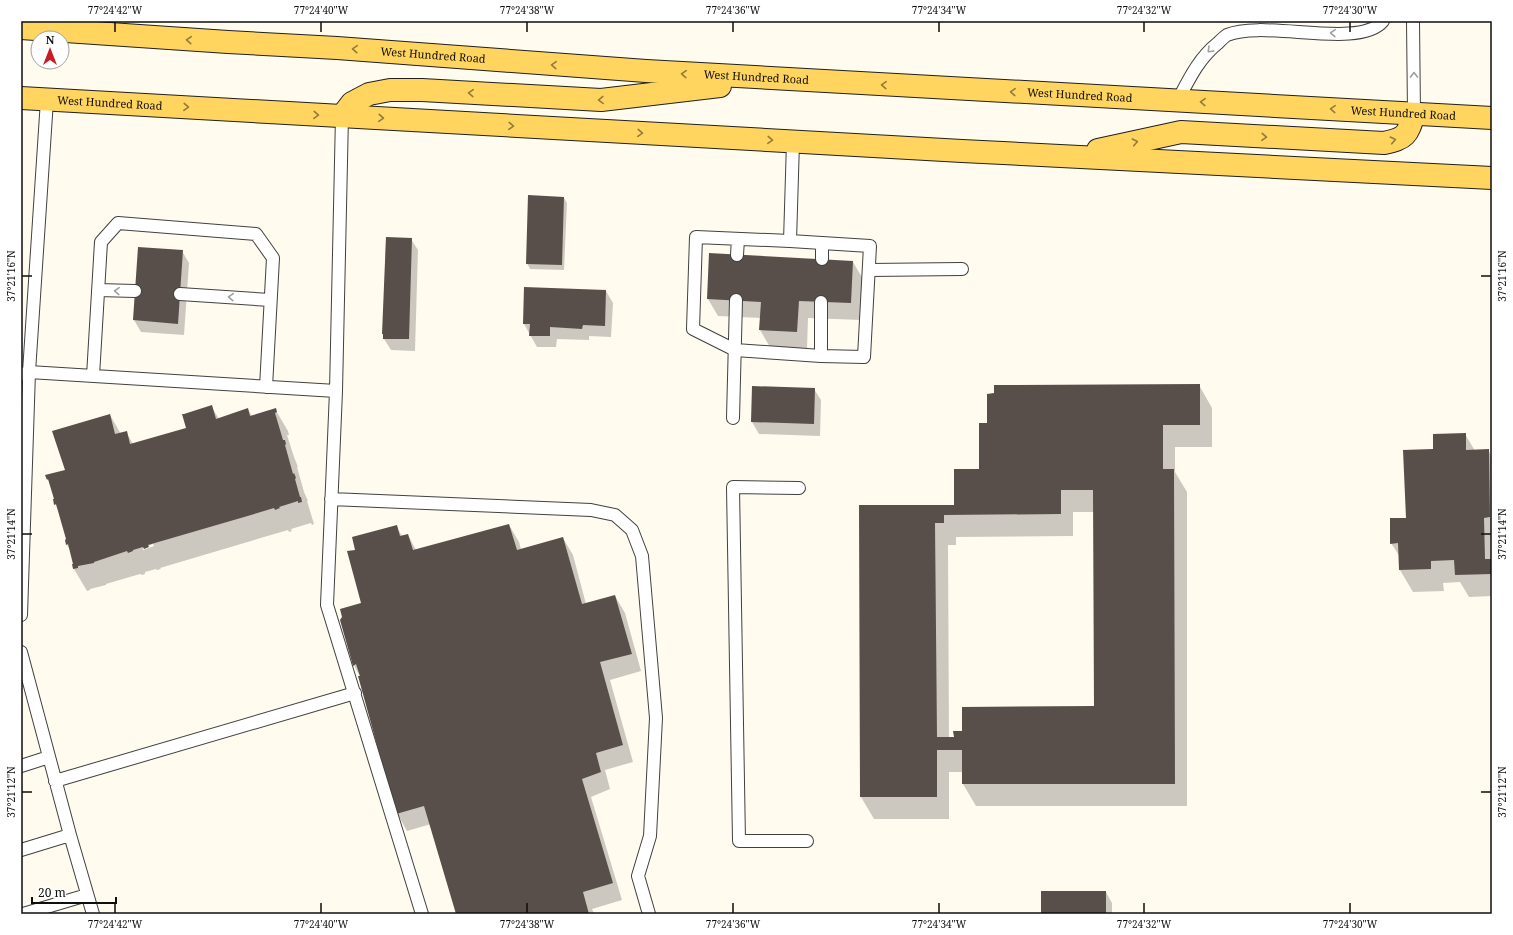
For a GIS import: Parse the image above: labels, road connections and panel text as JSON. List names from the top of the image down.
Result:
{
  "streets": {
    "main road": ["West Hundred Road"]
  },
  "scale_bar": "20 m",
  "north": "top",
  "coordinates": [
    "77°24'42\"W",
    "77°24'40\"W",
    "77°24'38\"W",
    "77°24'36\"W",
    "77°24'34\"W",
    "77°24'32\"W",
    "77°24'30\"W",
    "37°21'16\"N",
    "37°21'14\"N",
    "37°21'12\"N"
  ]
}
